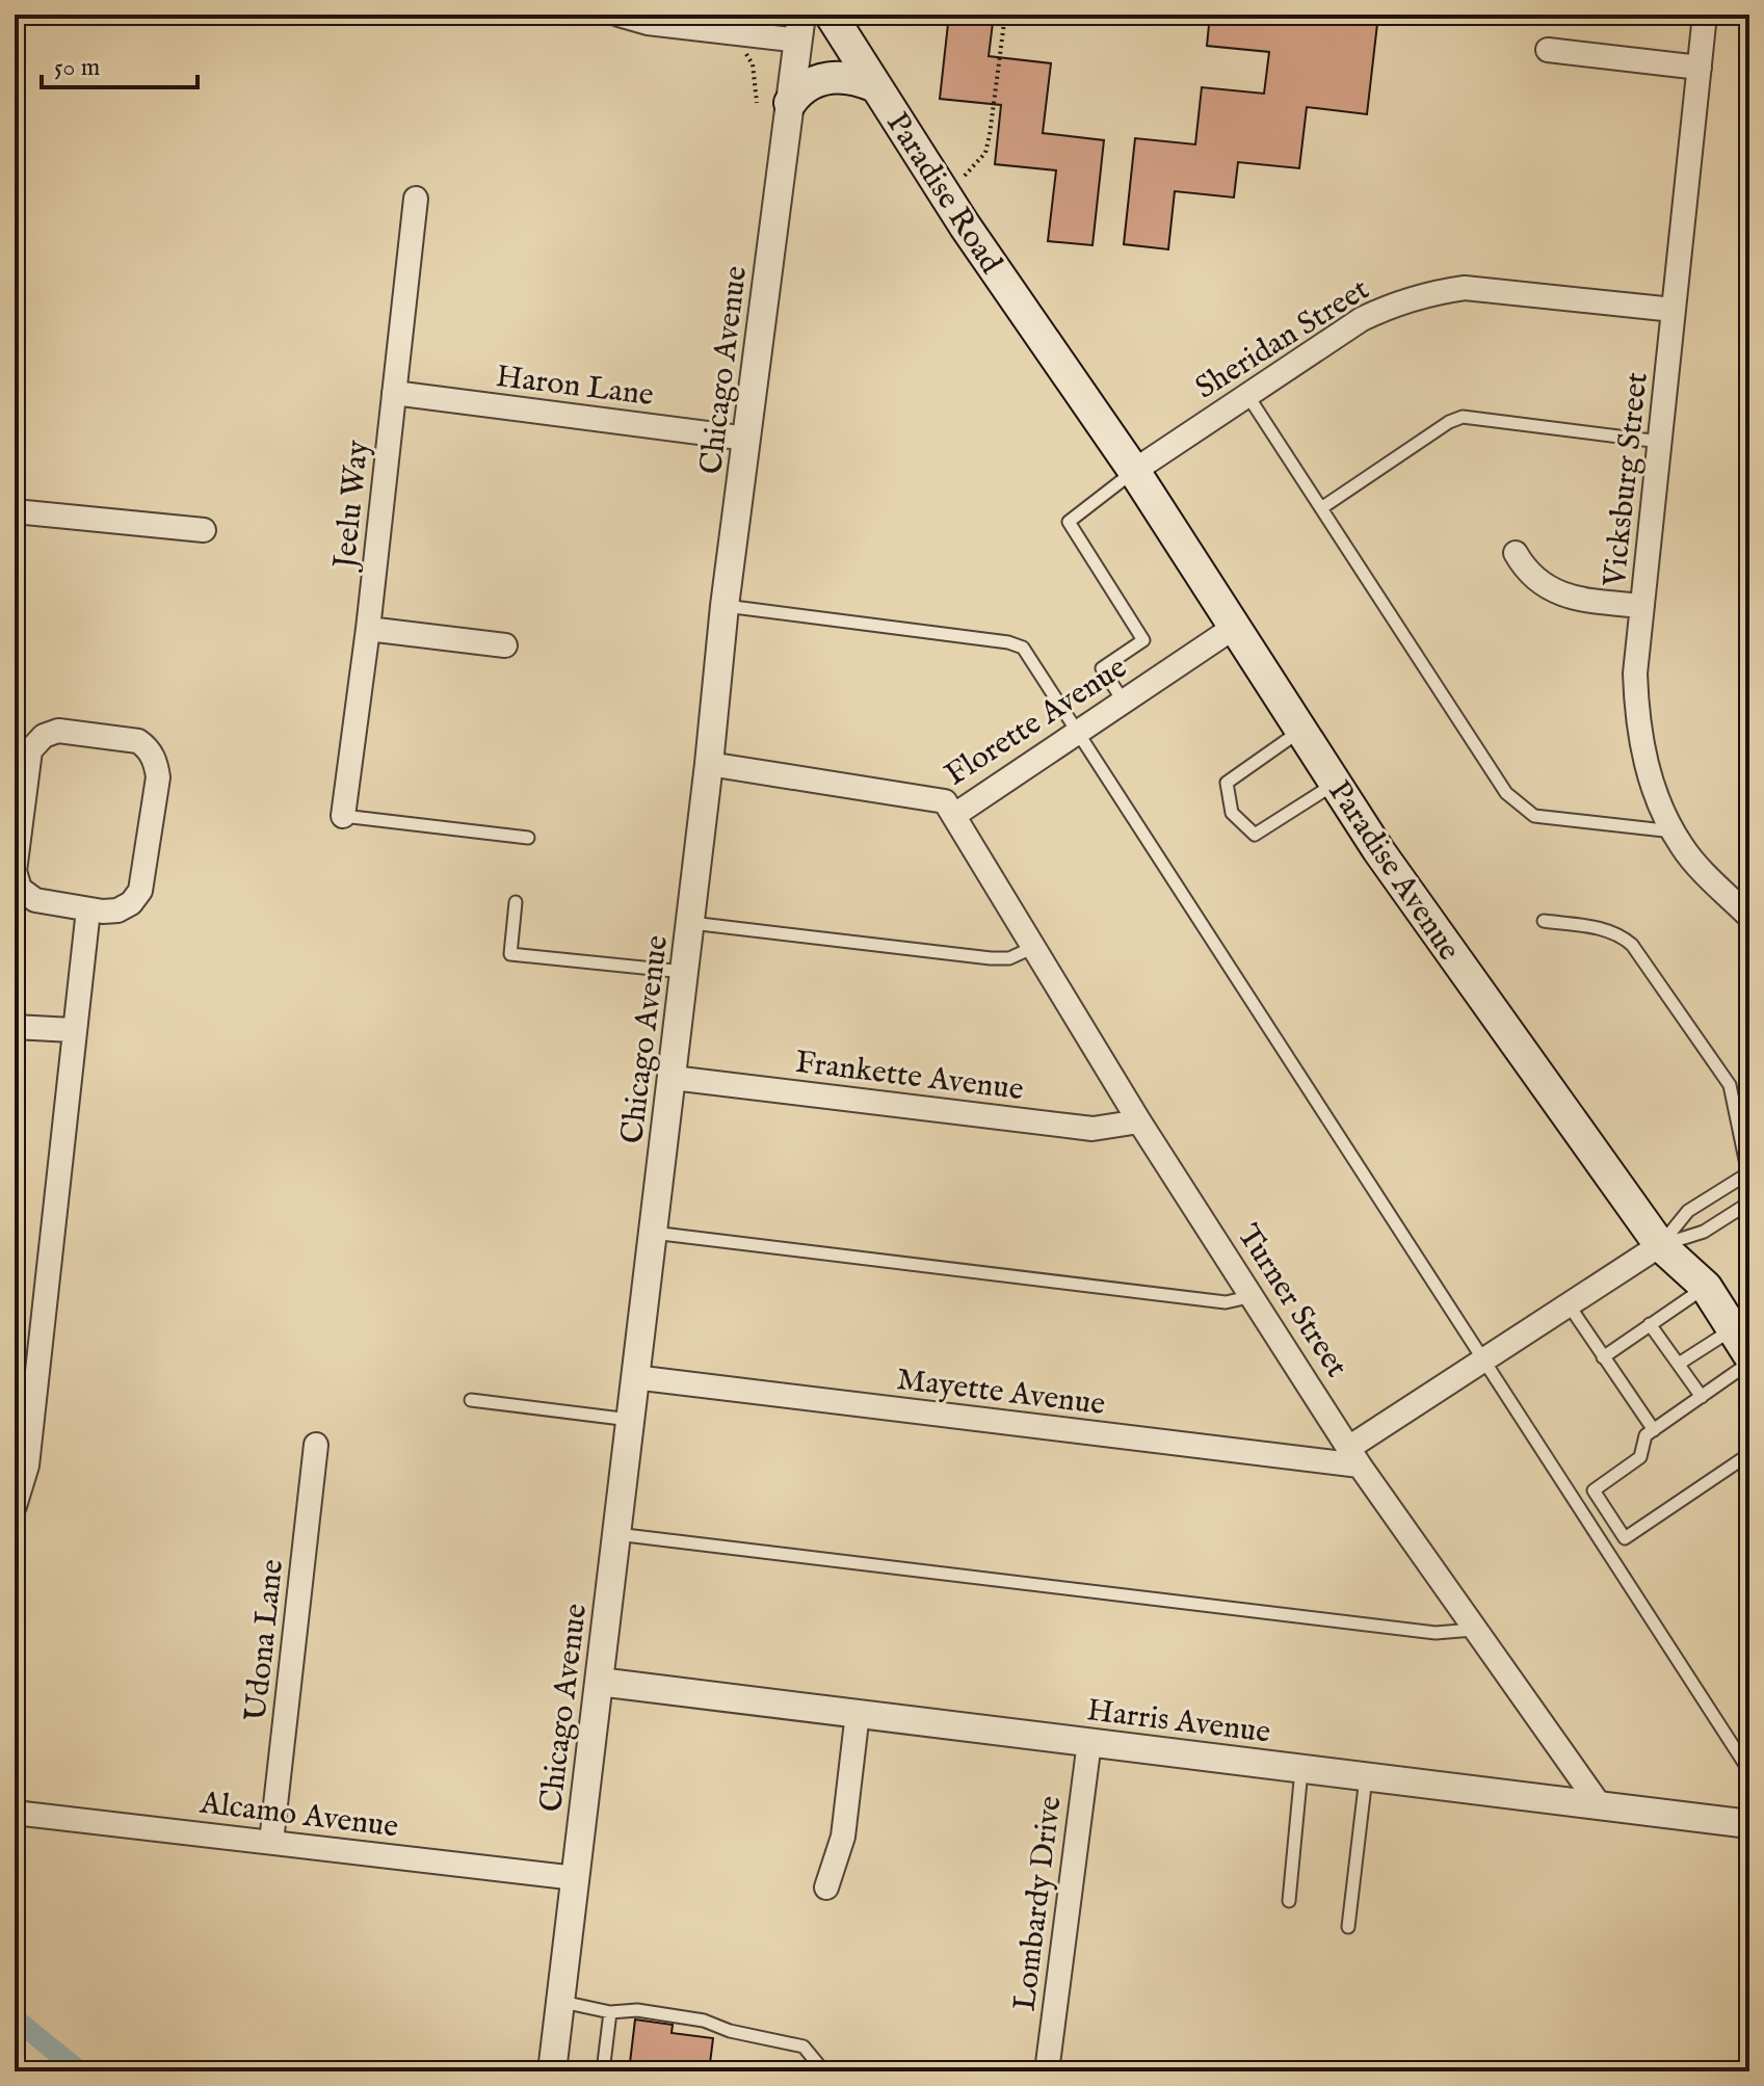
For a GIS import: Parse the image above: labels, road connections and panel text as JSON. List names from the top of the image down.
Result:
{
  "streets": {
    "main road": ["Paradise Road", "Paradise Avenue"],
    "street": [
      "Sheridan Street",
      "Chicago Avenue",
      "Haron Lane",
      "Vicksburg Street",
      "Jeelu Way",
      "Florette Avenue",
      "Frankette Avenue",
      "Turner Street",
      "Mayette Avenue",
      "Udona Lane",
      "Harris Avenue",
      "Alcamo Avenue",
      "Lombardy Drive"
    ]
  },
  "crossings": [
    ["Paradise Road", "Paradise Avenue"],
    ["Sheridan Street", "Vicksburg Street"],
    ["Sheridan Street", "Paradise Avenue"],
    ["Chicago Avenue", "Haron Lane"],
    ["Chicago Avenue", "Florette Avenue"],
    ["Chicago Avenue", "Frankette Avenue"],
    ["Chicago Avenue", "Mayette Avenue"],
    ["Chicago Avenue", "Harris Avenue"],
    ["Chicago Avenue", "Alcamo Avenue"],
    ["Haron Lane", "Jeelu Way"],
    ["Florette Avenue", "Paradise Avenue"],
    ["Florette Avenue", "Turner Street"],
    ["Frankette Avenue", "Turner Street"],
    ["Turner Street", "Mayette Avenue"],
    ["Turner Street", "Harris Avenue"],
    ["Udona Lane", "Alcamo Avenue"],
    ["Harris Avenue", "Lombardy Drive"]
  ],
  "scale_bar": "50 m"
}
